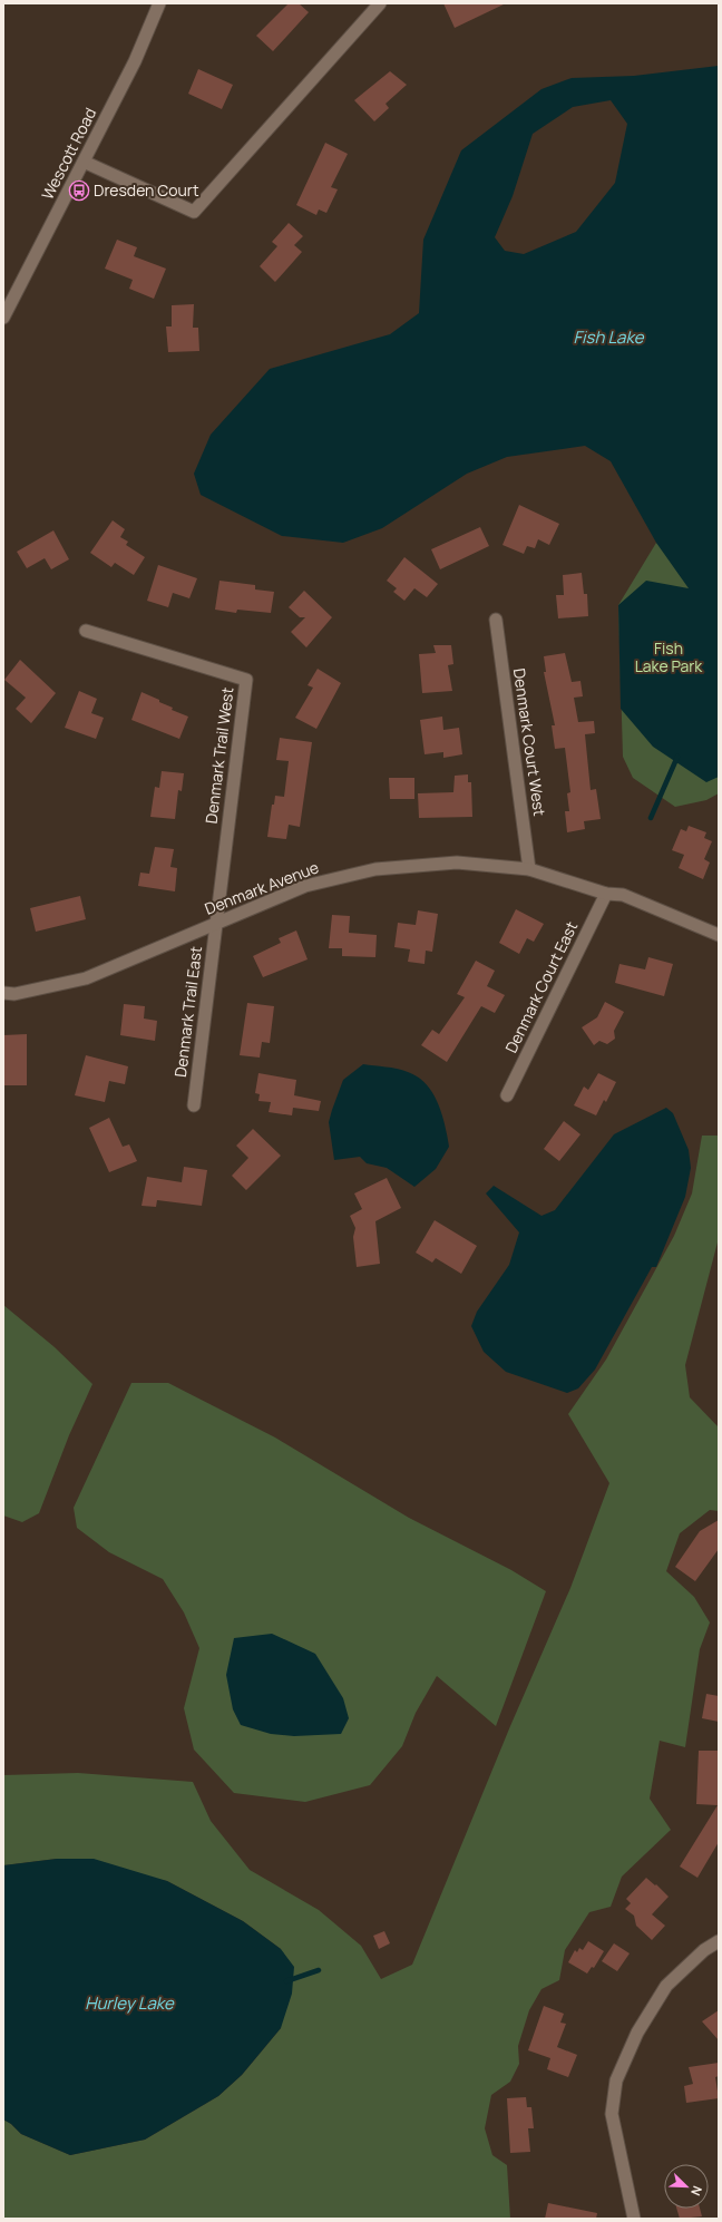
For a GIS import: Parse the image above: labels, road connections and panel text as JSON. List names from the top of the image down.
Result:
{
  "streets": {
    "street": [
      "Wescott Road",
      "Denmark Court West",
      "Denmark Trail West",
      "Denmark Avenue",
      "Denmark Court East",
      "Denmark Trail East"
    ]
  },
  "crossings": [
    ["Denmark Court West", "Denmark Avenue"],
    ["Denmark Trail West", "Denmark Avenue"],
    ["Denmark Trail West", "Denmark Trail East"],
    ["Denmark Avenue", "Denmark Court East"],
    ["Denmark Avenue", "Denmark Trail East"]
  ],
  "water": ["Fish Lake", "Hurley Lake"],
  "parks": ["Fish Lake Park"],
  "places": {
    "bus stop": ["Dresden Court"]
  },
  "north": "bottom right"
}
